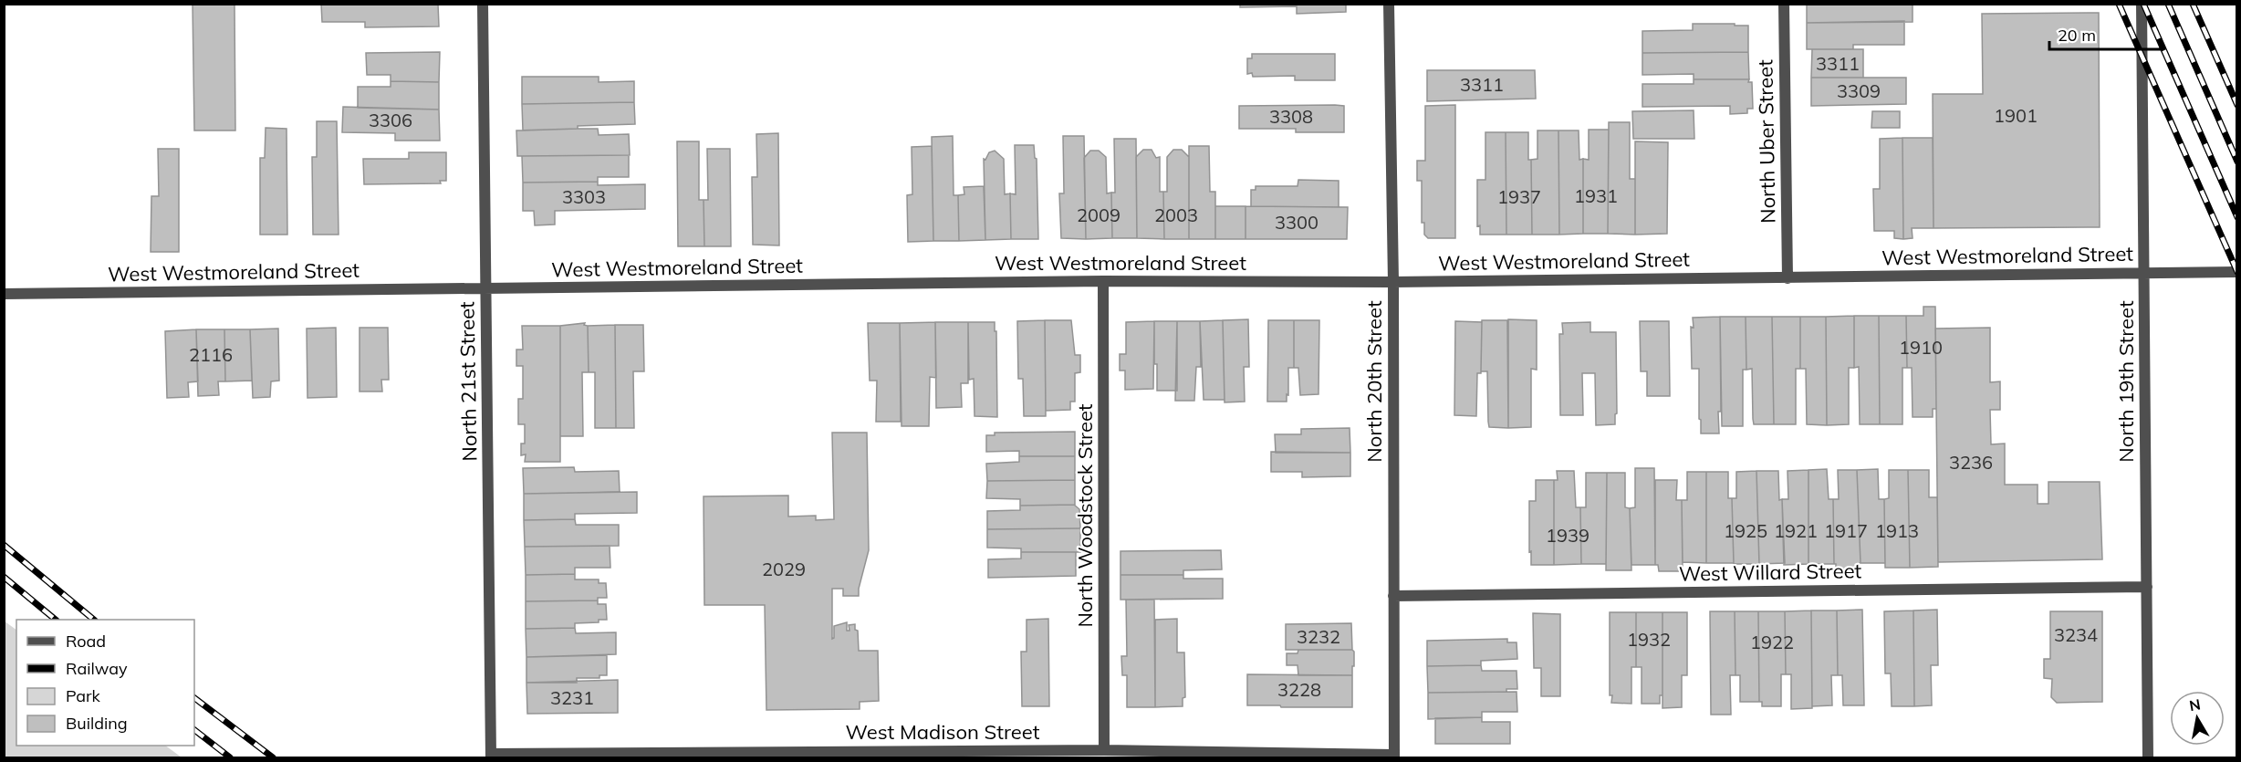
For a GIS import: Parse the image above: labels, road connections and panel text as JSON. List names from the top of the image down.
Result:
{
  "streets": {
    "street": [
      "North Uber Street",
      "West Westmoreland Street",
      "North 21st Street",
      "North 20th Street",
      "North 19th Street",
      "North Woodstock Street",
      "West Willard Street",
      "West Madison Street"
    ]
  },
  "crossings": [
    ["North Uber Street", "West Westmoreland Street"],
    ["West Westmoreland Street", "North 21st Street"],
    ["West Westmoreland Street", "North 20th Street"],
    ["West Westmoreland Street", "North 19th Street"],
    ["West Westmoreland Street", "North Woodstock Street"],
    ["North 21st Street", "West Madison Street"],
    ["North 20th Street", "West Willard Street"],
    ["North 20th Street", "West Madison Street"],
    ["North 19th Street", "West Willard Street"],
    ["North Woodstock Street", "West Madison Street"]
  ],
  "house_numbers": [
    "3311",
    "3311",
    "3309",
    "1901",
    "3308",
    "3306",
    "1931",
    "3303",
    "1937",
    "2009",
    "2003",
    "3300",
    "1910",
    "2116",
    "3236",
    "1925",
    "1921",
    "1917",
    "1913",
    "1939",
    "2029",
    "3234",
    "3232",
    "1932",
    "1922",
    "3228",
    "3231"
  ],
  "legend": [
    "Road",
    "Railway",
    "Park",
    "Building"
  ],
  "scale_bar": "20 m",
  "north": "top"
}
